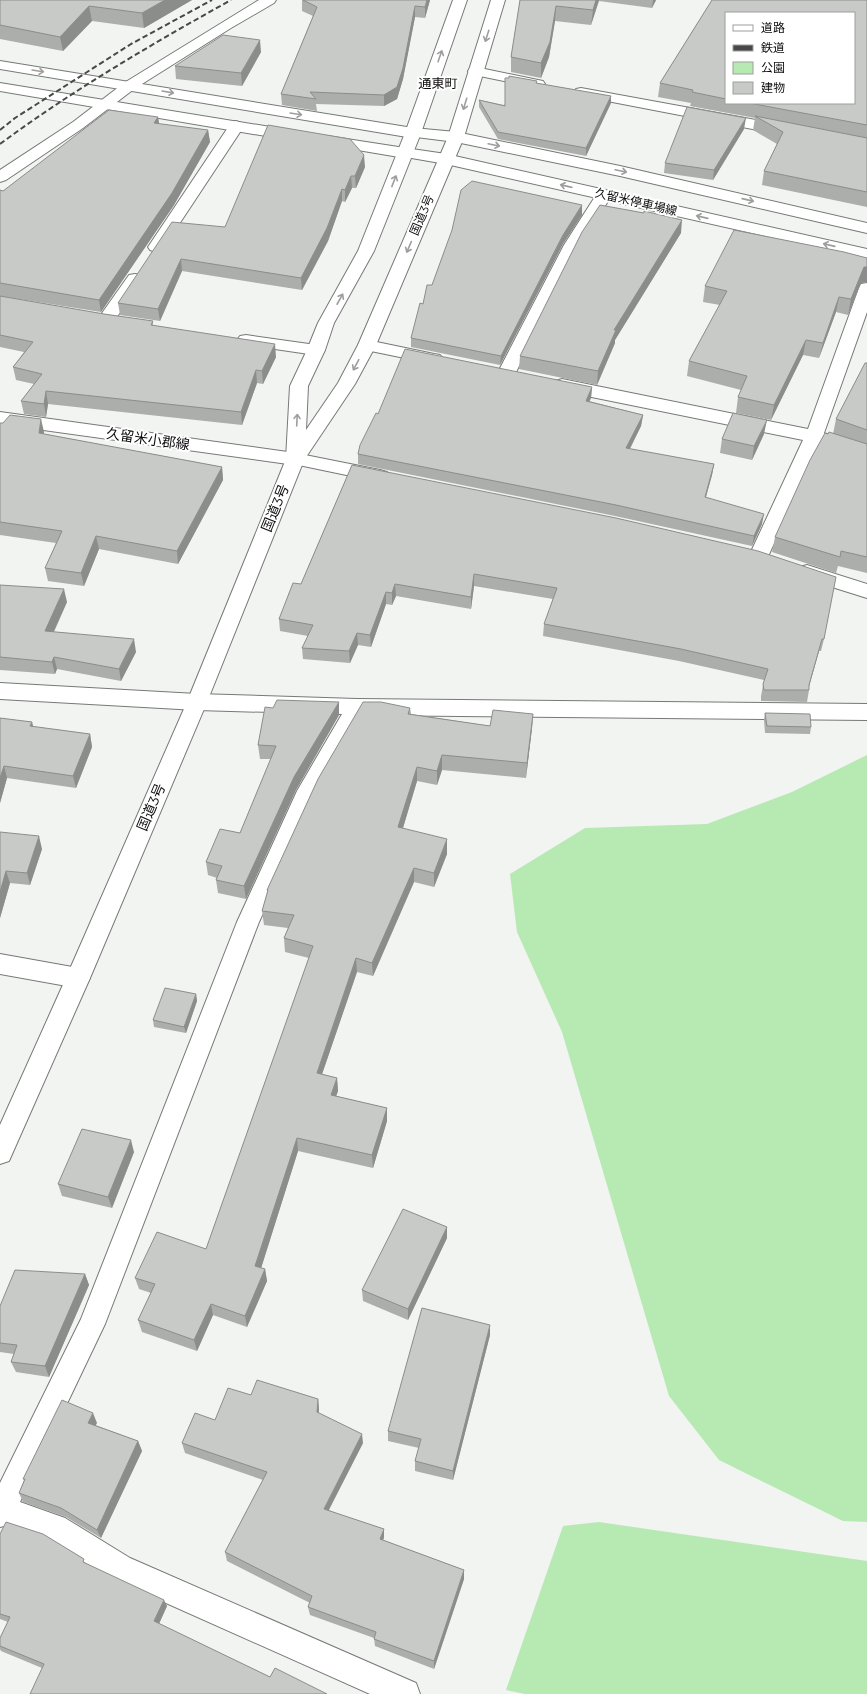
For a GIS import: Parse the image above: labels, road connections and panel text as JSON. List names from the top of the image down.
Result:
{
  "streets": {
    "main road": ["久留米停車場線", "国道3号", "久留米小郡線"]
  },
  "crossings": [
    ["久留米停車場線", "国道3号"],
    ["国道3号", "久留米小郡線"]
  ],
  "districts": ["通東町"],
  "legend": [
    "道路",
    "鉄道",
    "公園",
    "建物"
  ]
}
